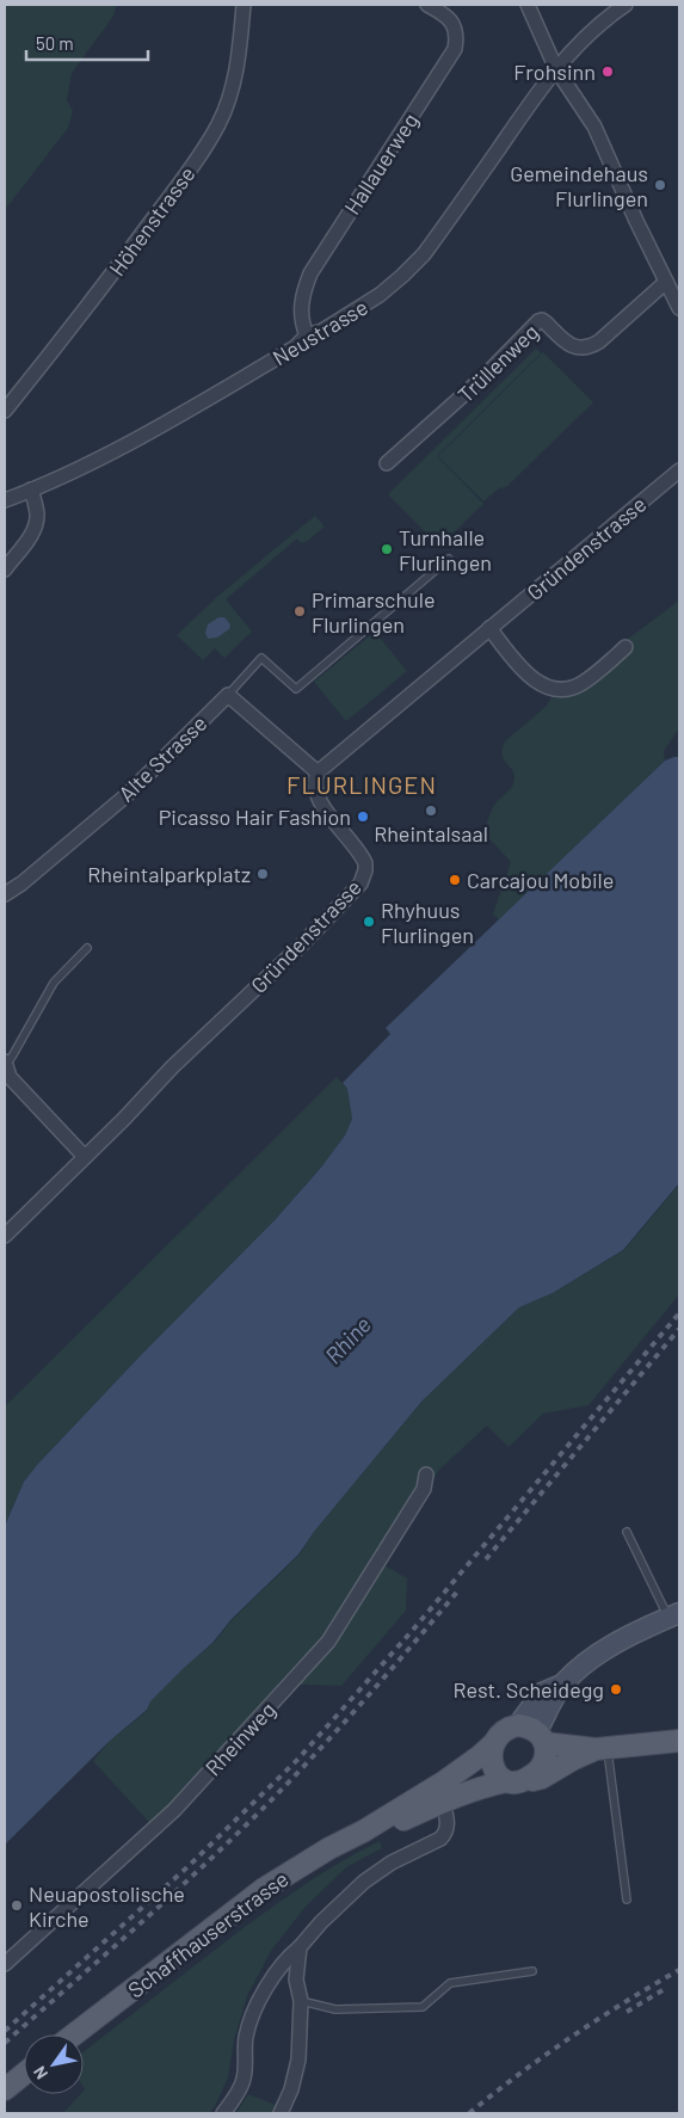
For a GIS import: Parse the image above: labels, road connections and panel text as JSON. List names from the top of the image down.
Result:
{
  "streets": {
    "main road": ["Schaffhauserstrasse"],
    "street": [
      "Hallauerweg",
      "Höhenstrasse",
      "Neustrasse",
      "Trüllenweg",
      "Gründenstrasse",
      "Alte Strasse",
      "Rheinweg"
    ]
  },
  "crossings": [
    ["Hallauerweg", "Neustrasse"]
  ],
  "districts": ["FLURLINGEN"],
  "water": ["Rhine"],
  "places": [
    "Frohsinn",
    "Gemeindehaus Flurlingen",
    "Turnhalle Flurlingen",
    "Primarschule Flurlingen",
    "Rheintalsaal",
    "Picasso Hair Fashion",
    "Rheintalparkplatz",
    "Carcajou Mobile",
    "Rhyhuus Flurlingen",
    "Rest. Scheidegg",
    "Neuapostolische Kirche"
  ],
  "scale_bar": "50 m",
  "north": "bottom left"
}
